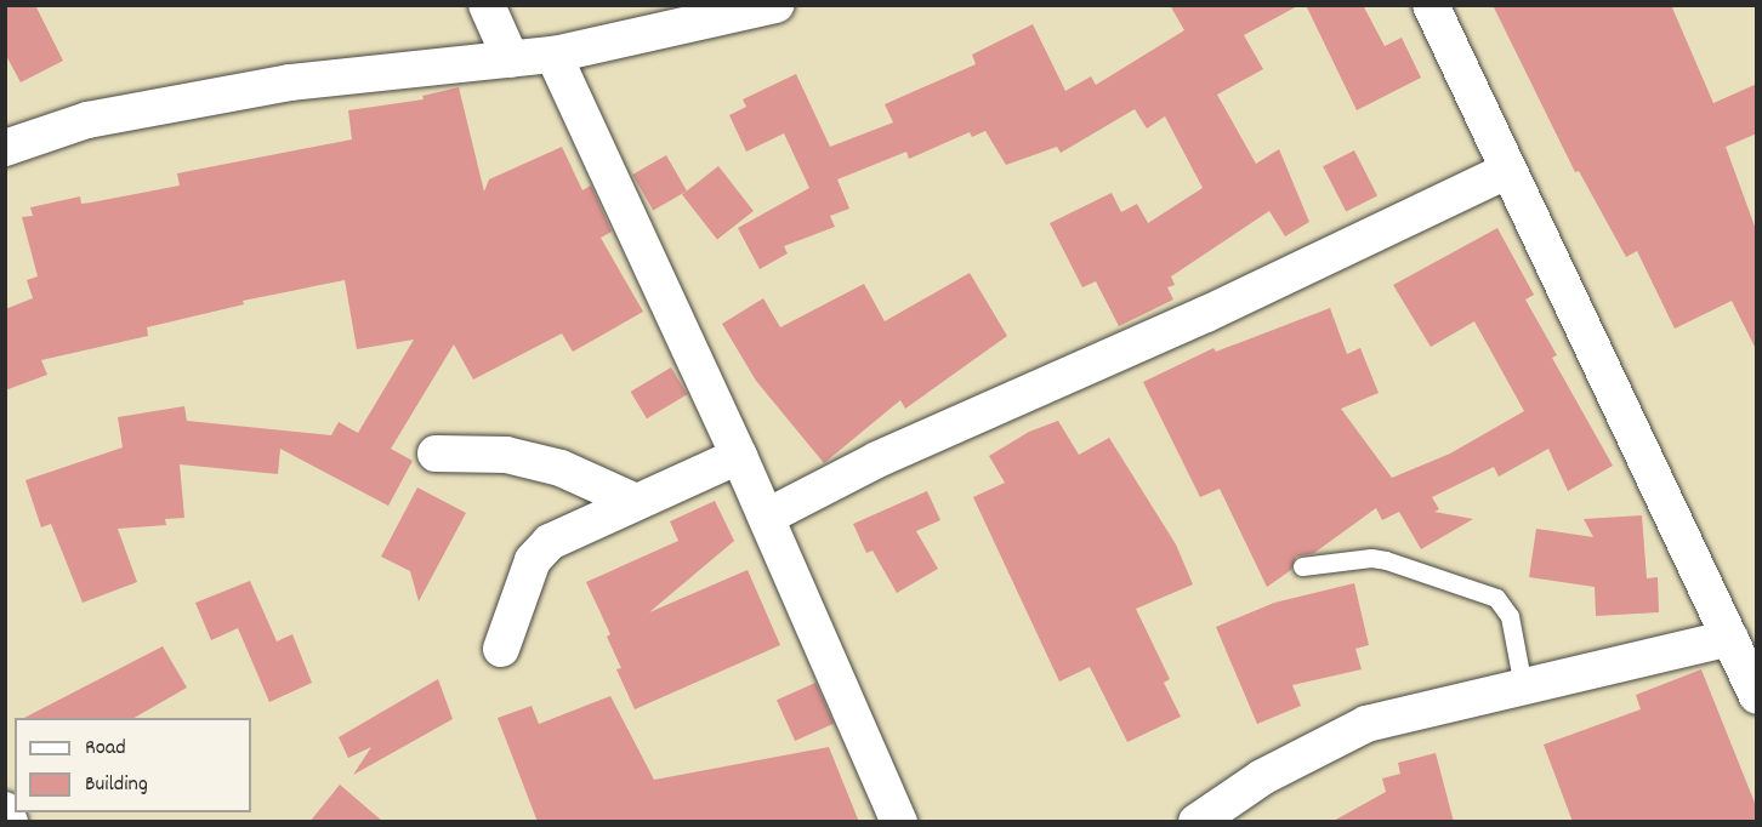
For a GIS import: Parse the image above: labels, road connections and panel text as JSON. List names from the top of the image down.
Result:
{
  "legend": ["Road", "Building"]
}
